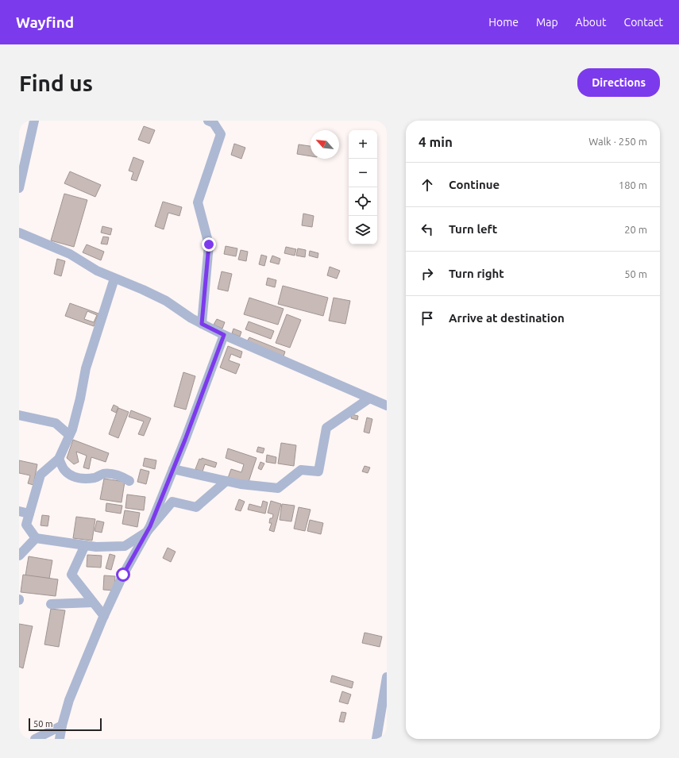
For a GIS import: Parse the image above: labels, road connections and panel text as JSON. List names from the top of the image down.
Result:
{
  "scale_bar": "50 m",
  "north": "top left",
  "page": {
    "header": "Wayfind",
    "nav": [
      "Home",
      "Map",
      "About",
      "Contact"
    ],
    "buttons": "Directions",
    "title": "Find us",
    "heading": ["4 min", "Walk · 250 m"],
    "map_buttons": ["+", "−"],
    "list": [
      ["Continue", "180 m"],
      ["Turn left", "20 m"],
      ["Turn right", "50 m"],
      "Arrive at destination"
    ],
    "scale": "50 m"
  }
}
